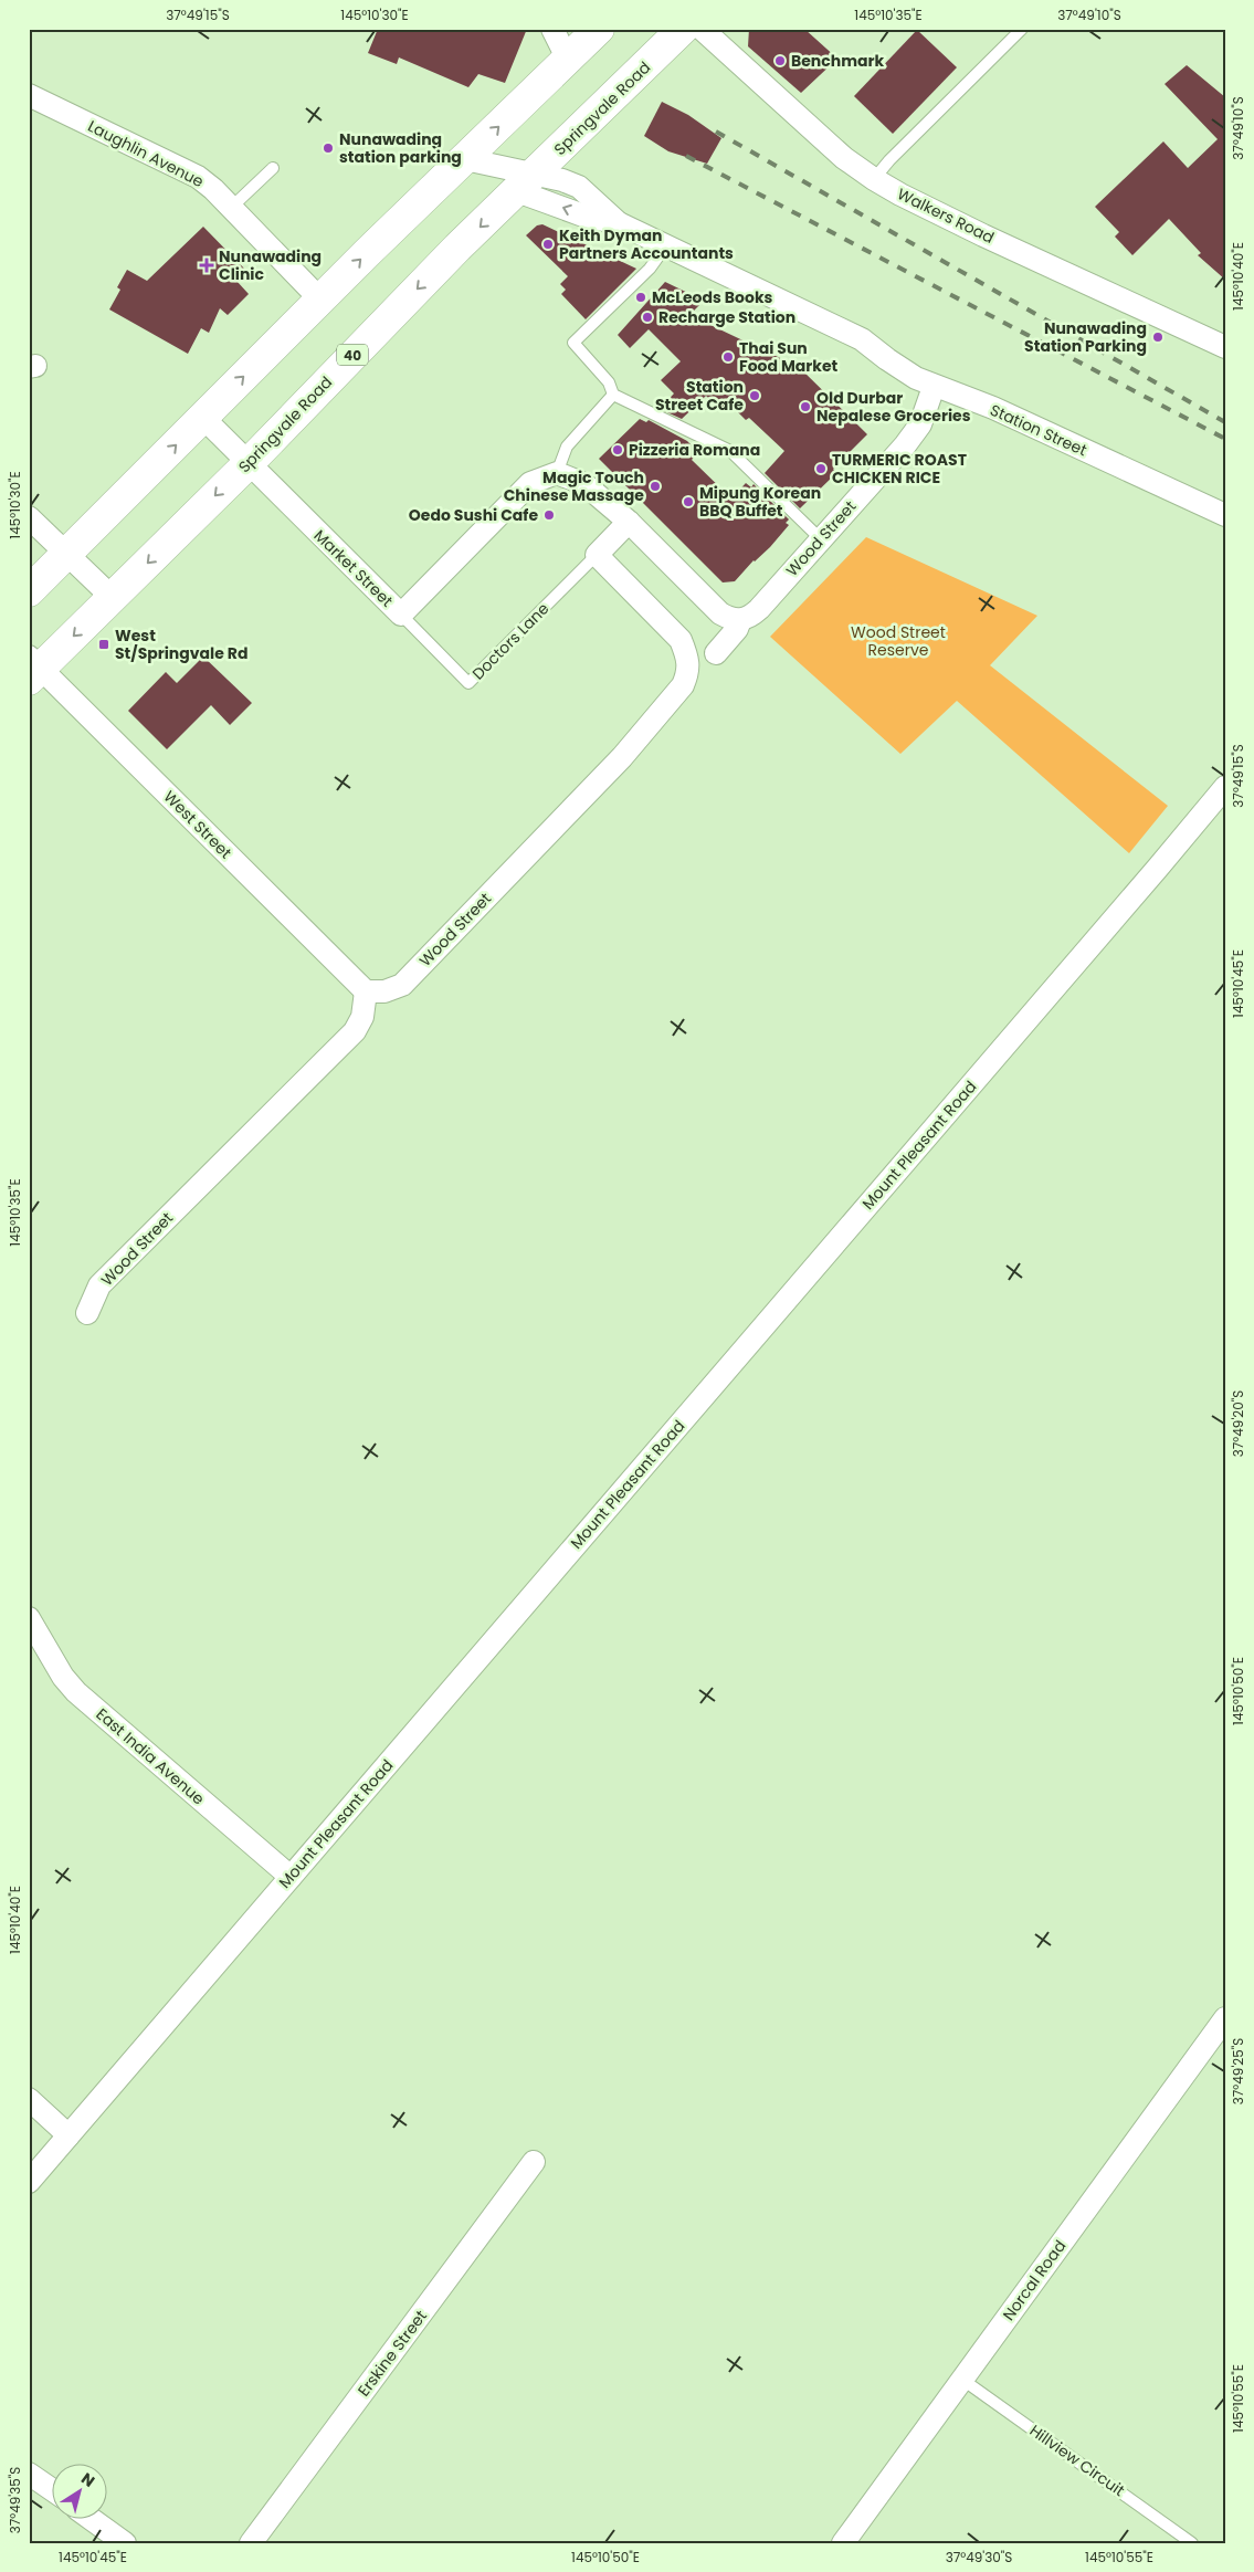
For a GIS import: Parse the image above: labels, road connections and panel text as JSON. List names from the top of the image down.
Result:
{
  "streets": {
    "highway": ["Springvale Road", "40"],
    "street": [
      "Laughlin Avenue",
      "Walkers Road",
      "Station Street",
      "Wood Street",
      "Market Street",
      "West Street",
      "Mount Pleasant Road",
      "East India Avenue",
      "Norcal Road",
      "Erskine Street"
    ],
    "lane": ["Doctors Lane", "Hillview Circuit"]
  },
  "crossings": [
    ["Springvale Road", "Station Street"],
    ["Springvale Road", "Market Street"],
    ["Springvale Road", "West Street"],
    ["Station Street", "Wood Street"],
    ["Wood Street", "Doctors Lane"],
    ["Wood Street", "West Street"],
    ["Market Street", "Doctors Lane"],
    ["Mount Pleasant Road", "East India Avenue"],
    ["Norcal Road", "Hillview Circuit"]
  ],
  "parks": ["Wood Street Reserve"],
  "places": {
    "other": [
      "Benchmark",
      "Nunawading station parking",
      "Keith Dyman Partners Accountants",
      "McLeods Books",
      "Recharge Station",
      "Nunawading Station Parking",
      "Thai Sun Food Market",
      "Station Street Cafe",
      "Old Durbar Nepalese Groceries",
      "Pizzeria Romana",
      "TURMERIC ROAST CHICKEN RICE",
      "Magic Touch Chinese Massage",
      "Mipung Korean BBQ Buffet",
      "Oedo Sushi Cafe"
    ],
    "health": ["Nunawading Clinic"],
    "transit": ["West St/Springvale Rd"]
  },
  "north": "top right",
  "coordinates": [
    "37°49'15\"S",
    "145°10'30\"E",
    "145°10'35\"E",
    "37°49'10\"S",
    "145°10'40\"E",
    "145°10'45\"E",
    "37°49'20\"S",
    "145°10'50\"E",
    "37°49'25\"S",
    "145°10'55\"E",
    "37°49'35\"S",
    "37°49'30\"S"
  ]
}
